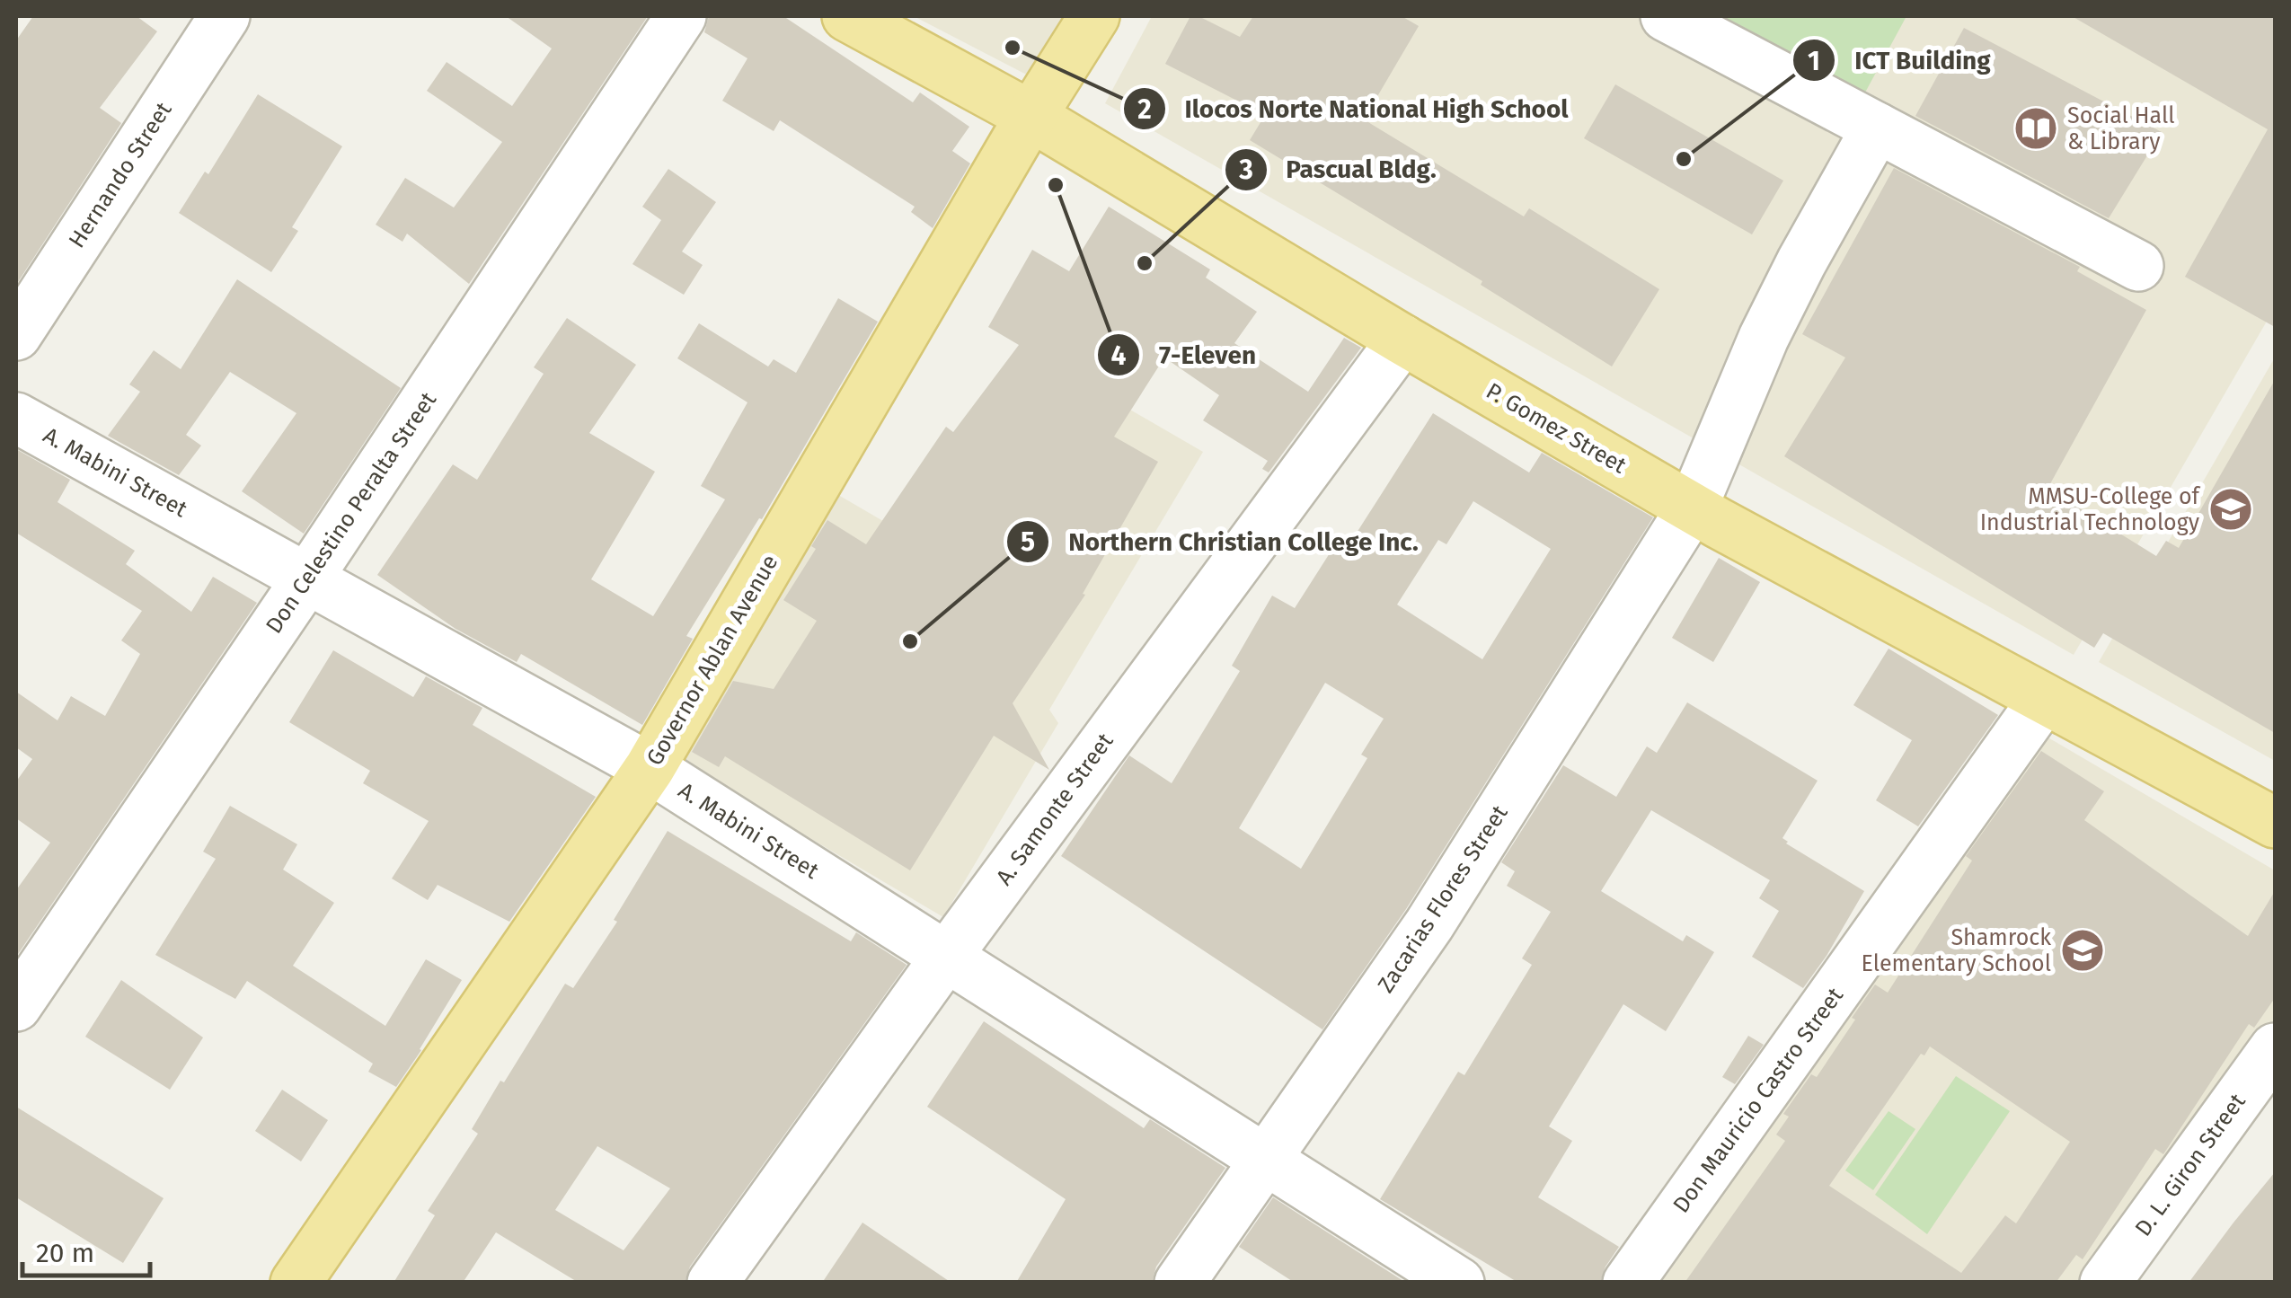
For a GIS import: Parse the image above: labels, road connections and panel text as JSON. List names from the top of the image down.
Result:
{
  "streets": {
    "main road": ["P. Gomez Street", "Governor Ablan Avenue"],
    "street": [
      "Hernando Street",
      "A. Mabini Street",
      "Don Celestino Peralta Street",
      "A. Samonte Street",
      "Zacarias Flores Street",
      "Don Mauricio Castro Street",
      "D. L. Giron Street"
    ]
  },
  "crossings": [
    ["P. Gomez Street", "Governor Ablan Avenue"],
    ["P. Gomez Street", "A. Samonte Street"],
    ["P. Gomez Street", "Zacarias Flores Street"],
    ["P. Gomez Street", "Don Mauricio Castro Street"],
    ["A. Mabini Street", "Don Celestino Peralta Street"],
    ["A. Mabini Street", "Governor Ablan Avenue"],
    ["A. Mabini Street", "A. Samonte Street"],
    ["A. Mabini Street", "Zacarias Flores Street"]
  ],
  "places": {
    "other": [
      "Ilocos Norte National High School",
      "ICT Building",
      "7-Eleven",
      "Pascual Bldg.",
      "Northern Christian College Inc."
    ],
    "library": ["Social Hall & Library"],
    "school or university": ["MMSU-College of Industrial Technology", "Shamrock Elementary School"]
  },
  "scale_bar": "20 m"
}
